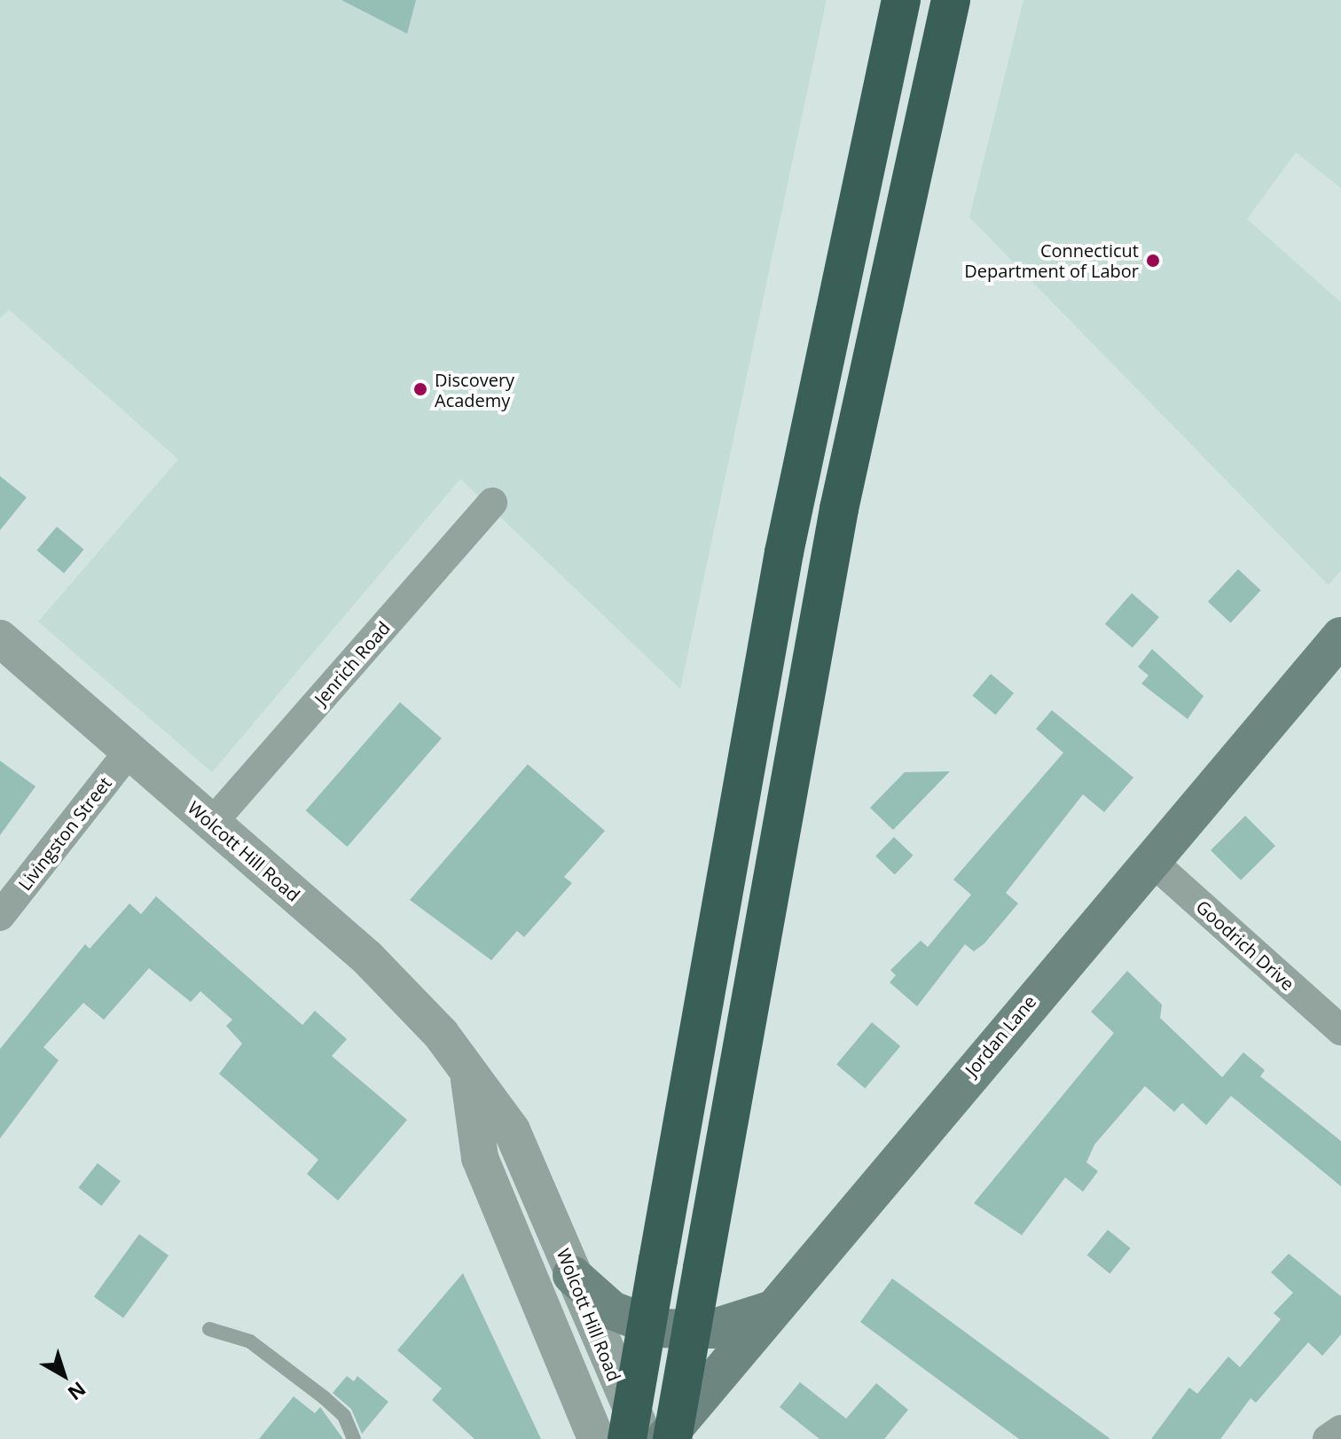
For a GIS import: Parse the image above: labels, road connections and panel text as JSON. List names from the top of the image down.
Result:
{
  "streets": {
    "main road": ["Jordan Lane"],
    "street": [
      "Jenrich Road",
      "Livingston Street",
      "Wolcott Hill Road",
      "Goodrich Drive"
    ]
  },
  "crossings": [
    ["Jenrich Road", "Wolcott Hill Road"],
    ["Livingston Street", "Wolcott Hill Road"],
    ["Goodrich Drive", "Jordan Lane"]
  ],
  "places": ["Connecticut Department of Labor", "Discovery Academy"],
  "north": "bottom right"
}
